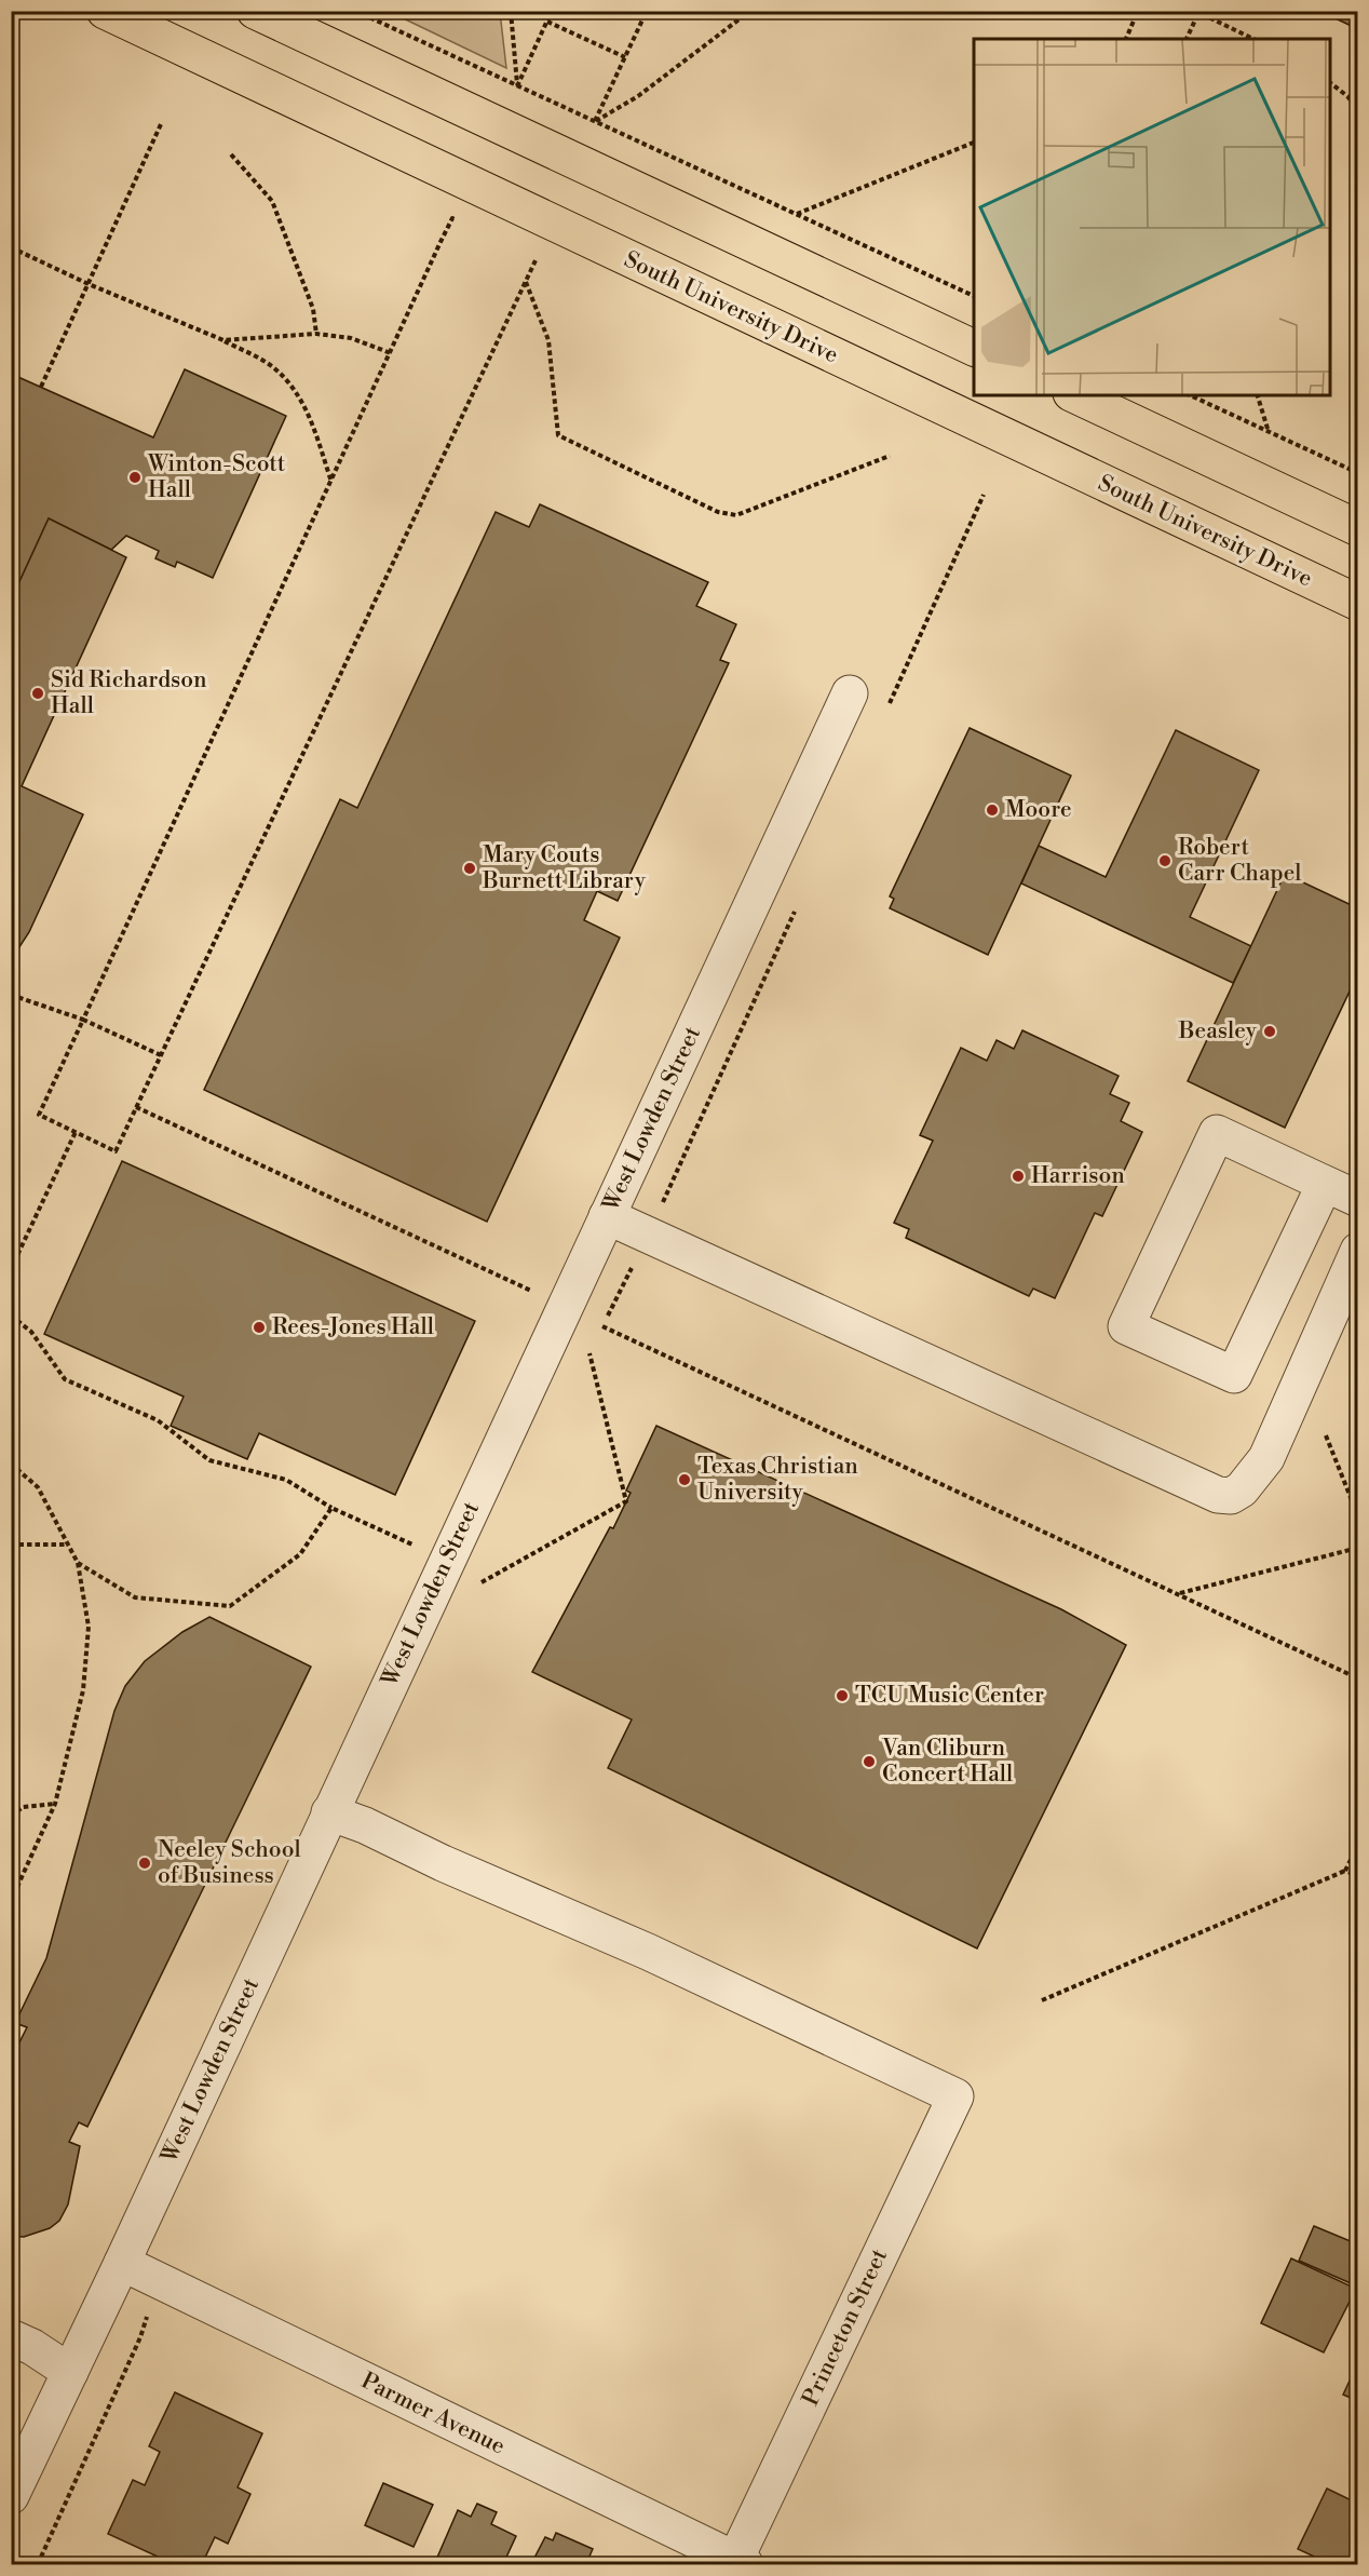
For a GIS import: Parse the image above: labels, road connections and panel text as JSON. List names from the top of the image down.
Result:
{
  "streets": {
    "main road": ["South University Drive"],
    "street": ["West Lowden Street", "Princeton Street", "Parmer Avenue"]
  },
  "crossings": [
    ["West Lowden Street", "Princeton Street"],
    ["West Lowden Street", "Parmer Avenue"],
    ["Princeton Street", "Parmer Avenue"]
  ],
  "places": [
    "Winton-Scott Hall",
    "Sid Richardson Hall",
    "Moore",
    "Robert Carr Chapel",
    "Mary Couts Burnett Library",
    "Beasley",
    "Harrison",
    "Rees-Jones Hall",
    "Texas Christian University",
    "TCU Music Center",
    "Van Cliburn Concert Hall",
    "Neeley School of Business"
  ]
}
